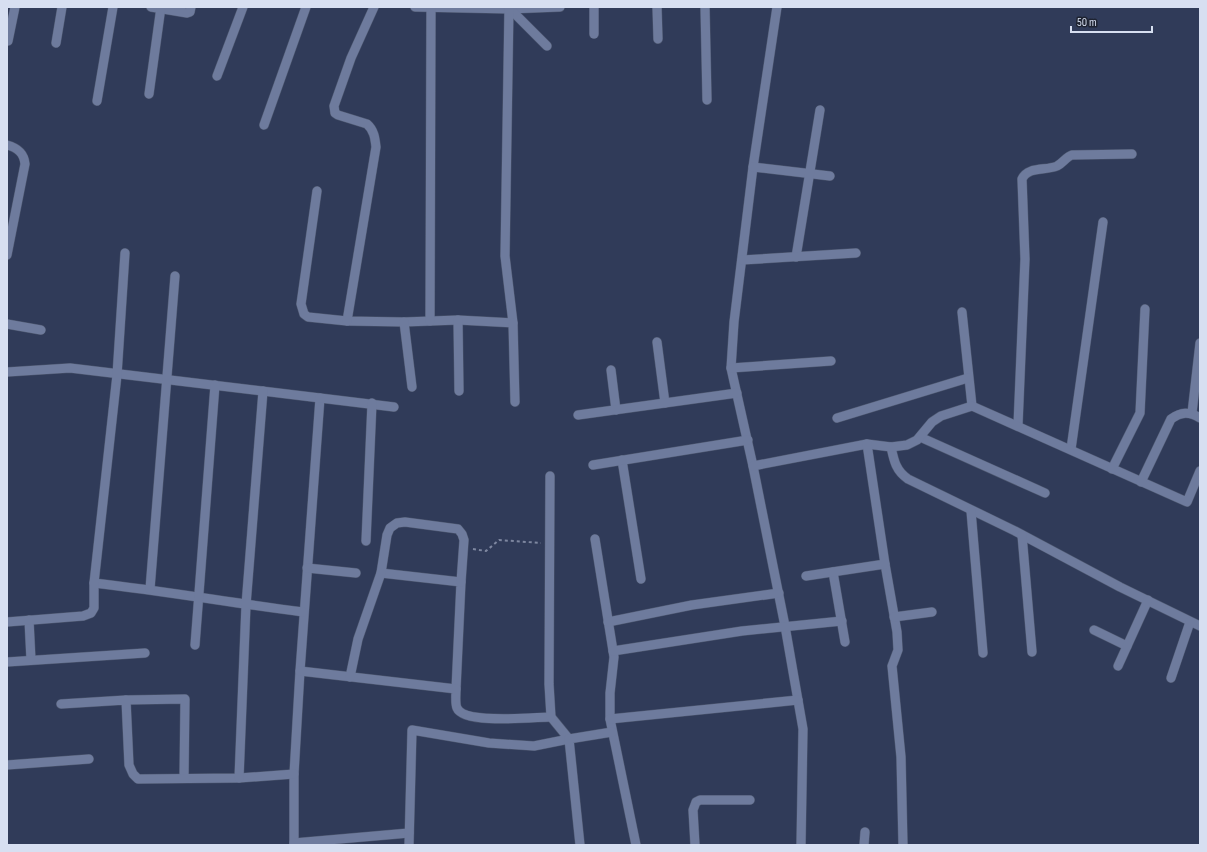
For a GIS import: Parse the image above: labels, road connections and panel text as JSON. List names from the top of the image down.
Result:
{
  "scale_bar": "50 m"
}
